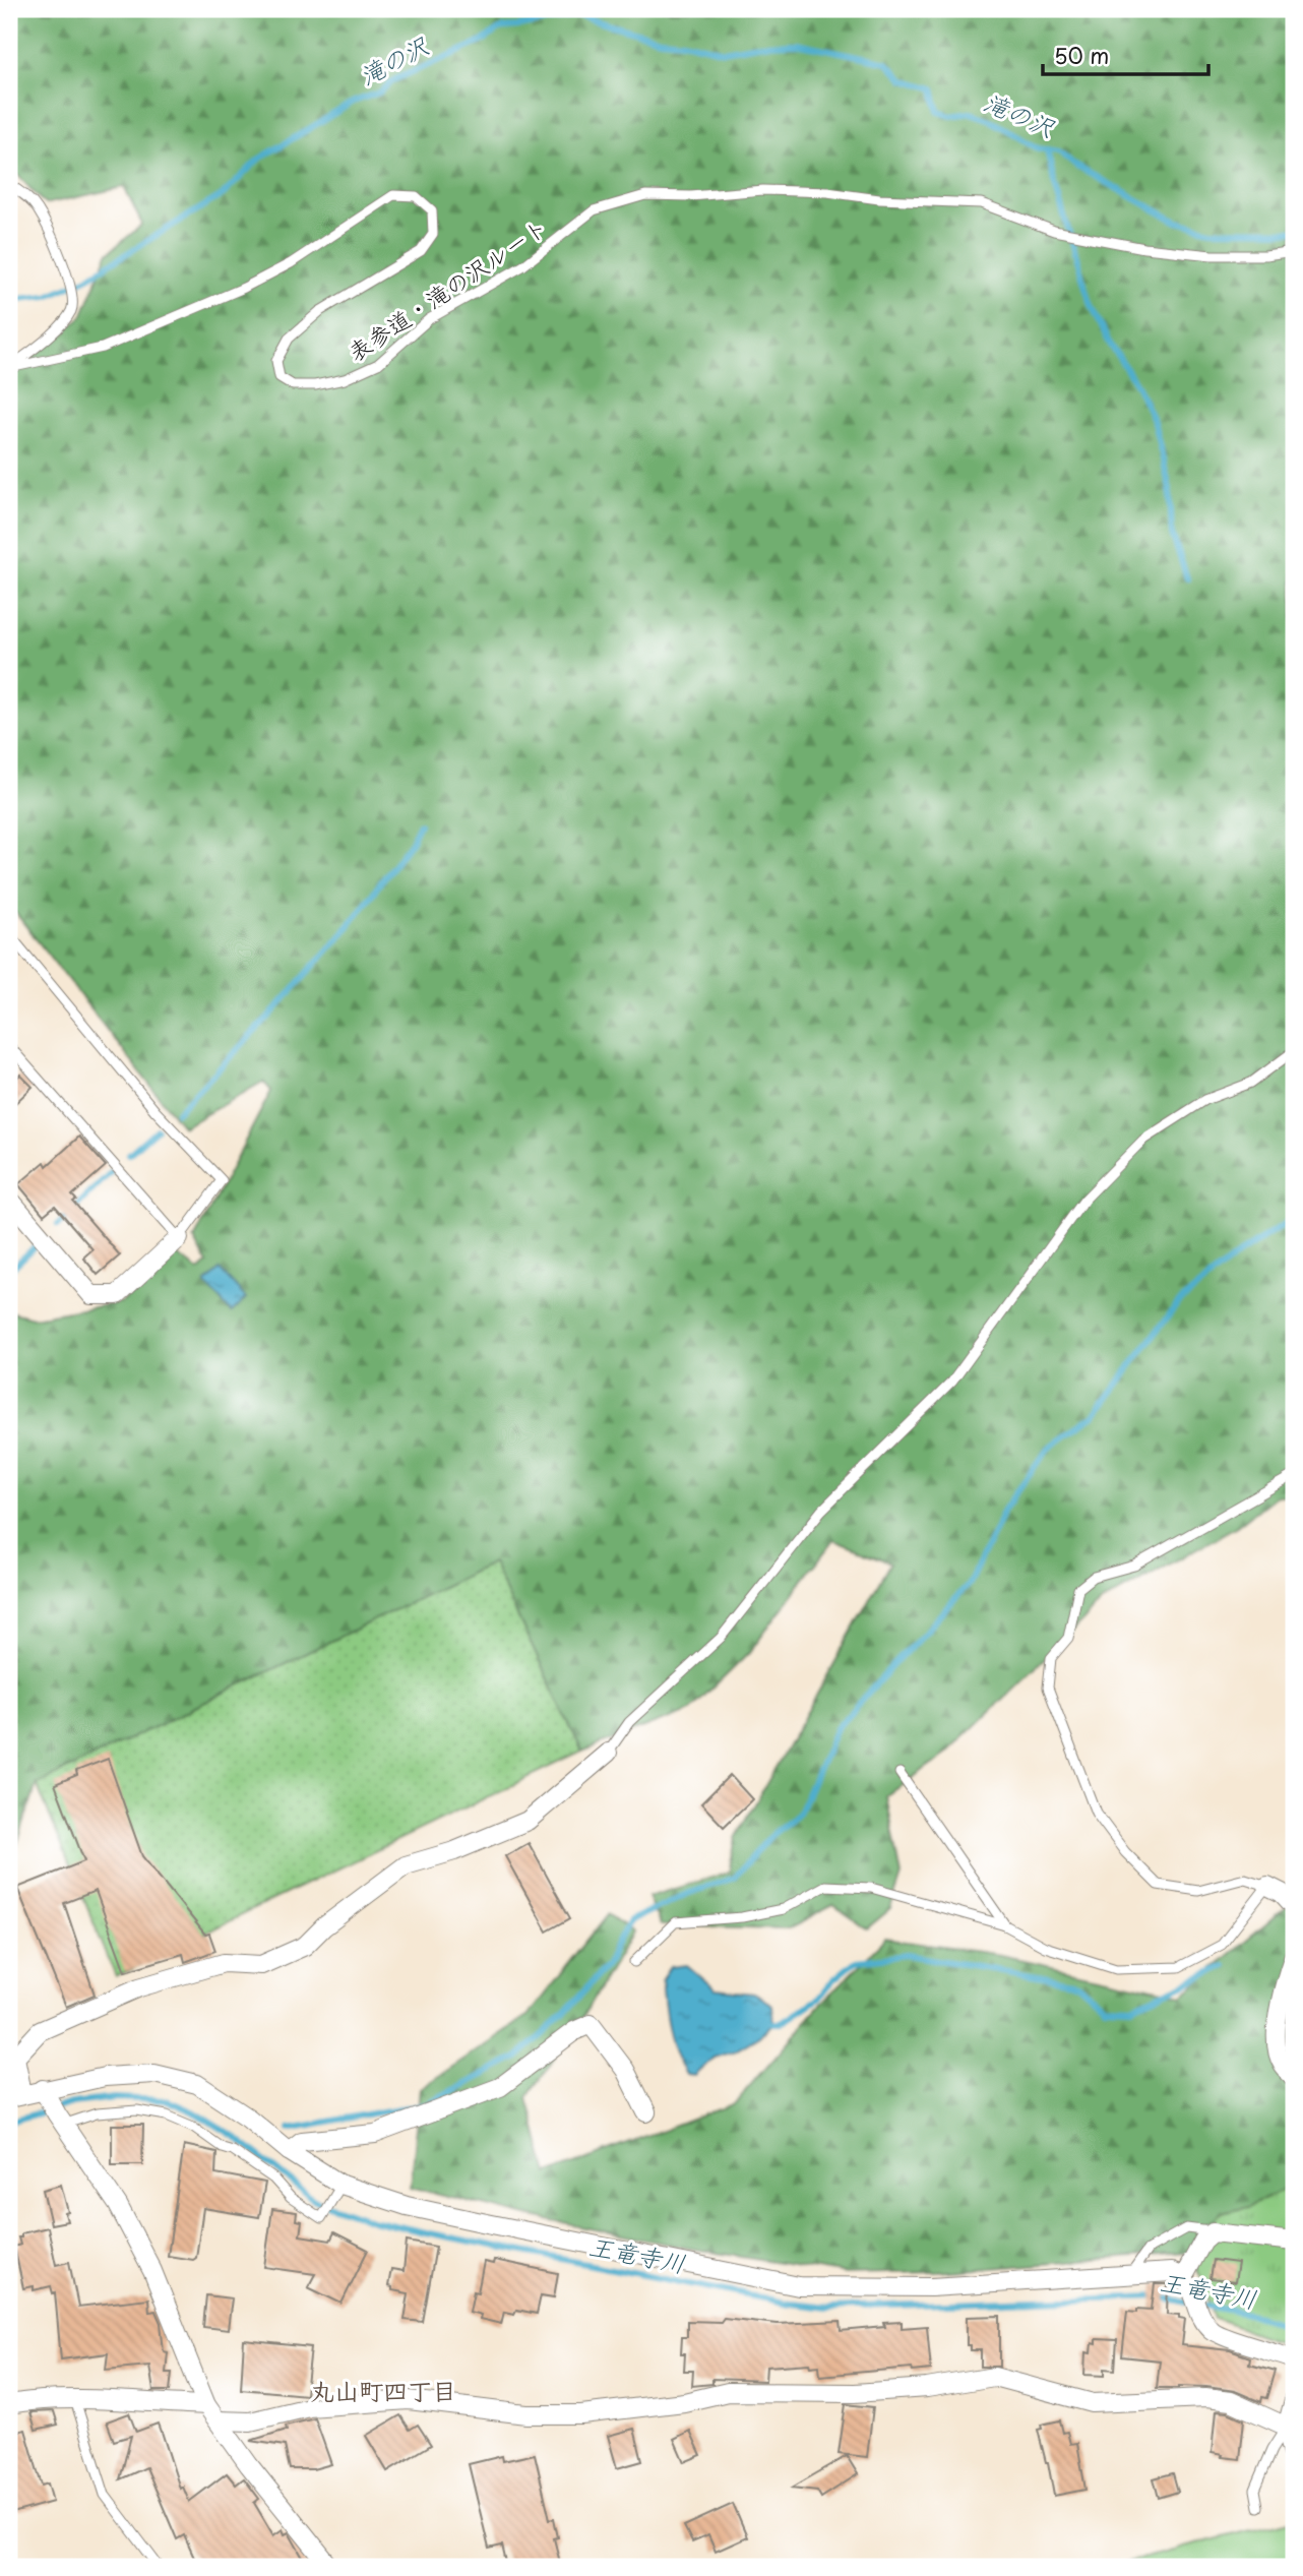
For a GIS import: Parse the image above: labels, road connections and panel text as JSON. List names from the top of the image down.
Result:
{
  "streets": {
    "lane": ["表参道・滝の沢ルート"]
  },
  "districts": ["丸山町四丁目"],
  "water": ["滝の沢", "王竜寺川"],
  "scale_bar": "50 m"
}
